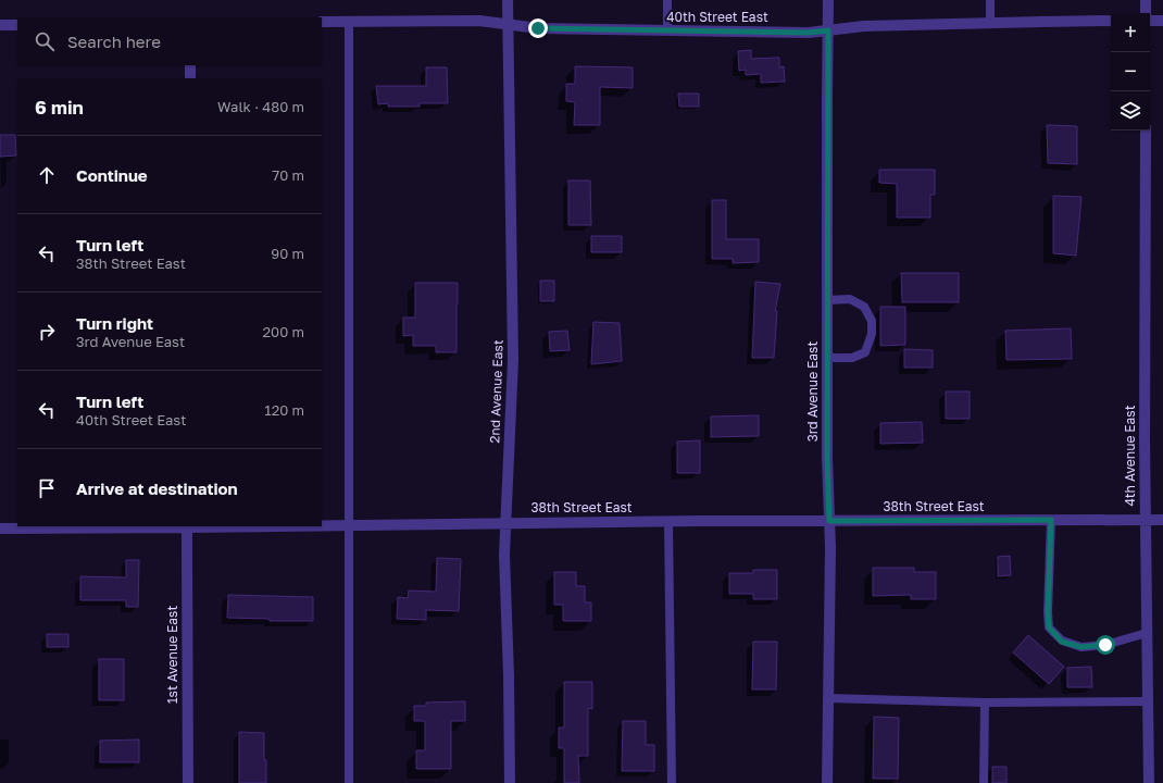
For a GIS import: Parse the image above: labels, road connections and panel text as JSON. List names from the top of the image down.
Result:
{
  "streets": {
    "street": [
      "40th Street East",
      "2nd Avenue East",
      "3rd Avenue East",
      "4th Avenue East",
      "38th Street East",
      "1st Avenue East"
    ]
  },
  "crossings": [
    ["40th Street East", "2nd Avenue East"],
    ["40th Street East", "3rd Avenue East"],
    ["2nd Avenue East", "38th Street East"],
    ["3rd Avenue East", "38th Street East"],
    ["4th Avenue East", "38th Street East"],
    ["38th Street East", "1st Avenue East"]
  ],
  "page": {
    "map_buttons": ["+", "−"],
    "search": "Search here",
    "heading": ["6 min", "Walk · 480 m"],
    "list": [
      ["Continue", "70 m"],
      ["Turn left", "38th Street East", "90 m"],
      ["Turn right", "3rd Avenue East", "200 m"],
      ["Turn left", "40th Street East", "120 m"],
      "Arrive at destination"
    ]
  }
}
